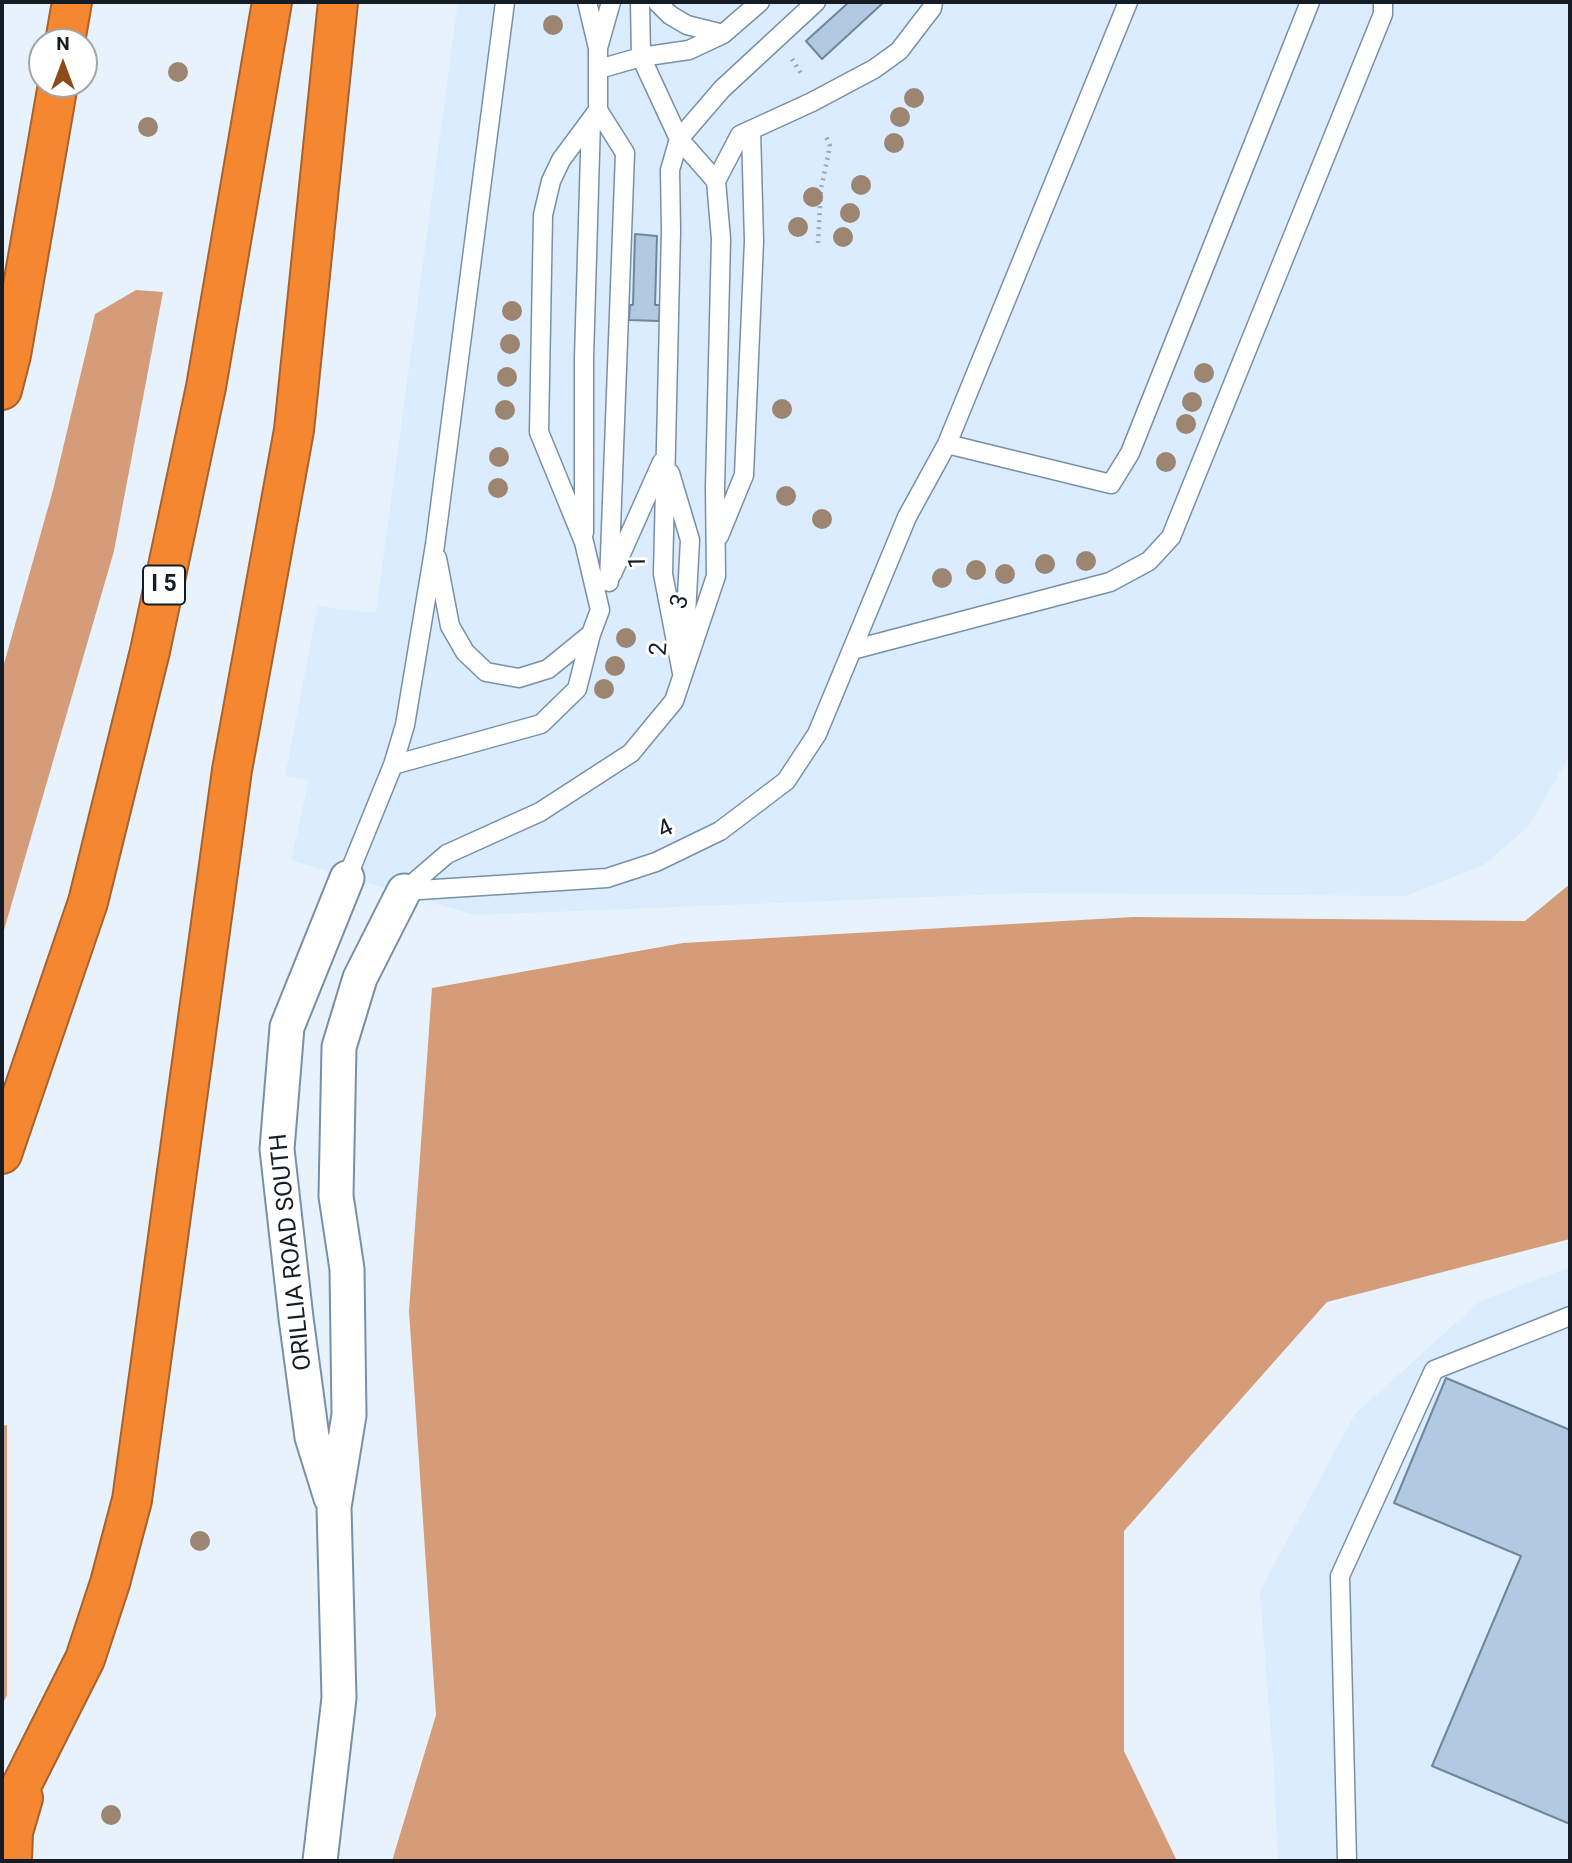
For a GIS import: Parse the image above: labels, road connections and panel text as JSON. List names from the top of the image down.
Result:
{
  "streets": {
    "highway": ["I 5"],
    "street": ["ORILLIA ROAD SOUTH"],
    "lane": [
      "1",
      "3",
      "2",
      "4"
    ]
  },
  "crossings": [
    ["1", "3"],
    ["1", "2"],
    ["3", "2"],
    ["3", "4"],
    ["3", "ORILLIA ROAD SOUTH"],
    ["4", "ORILLIA ROAD SOUTH"]
  ],
  "north": "top"
}
